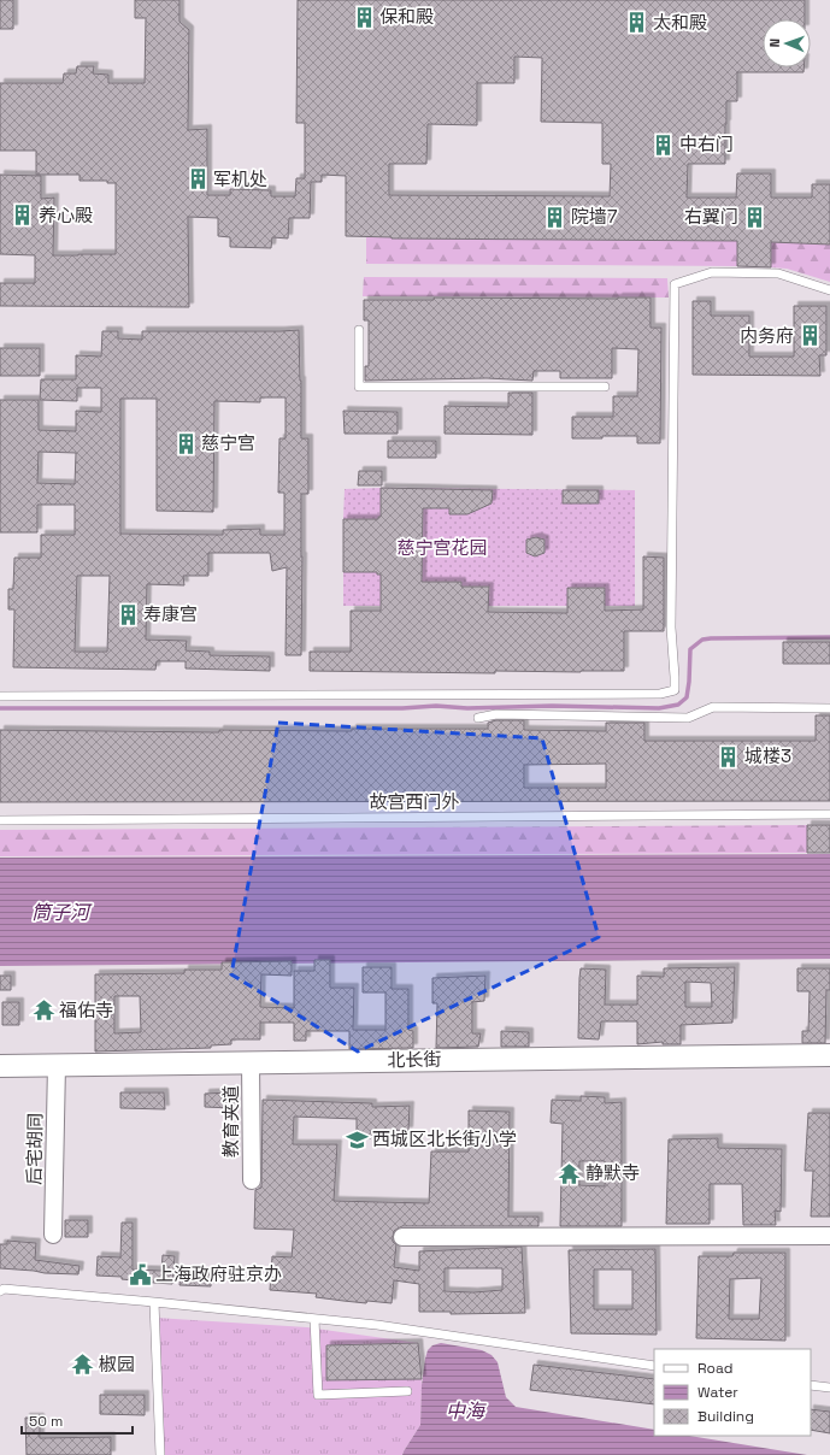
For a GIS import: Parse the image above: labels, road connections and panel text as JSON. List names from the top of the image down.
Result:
{
  "streets": {
    "street": ["北长街", "教育夹道", "后宅胡同"],
    "lane": ["故宫西门外"]
  },
  "crossings": [
    ["北长街", "教育夹道"],
    ["北长街", "后宅胡同"]
  ],
  "water": ["筒子河", "中海"],
  "parks": ["慈宁宫花园"],
  "places": {
    "building": [
      "保和殿",
      "太和殿",
      "中右门",
      "军机处",
      "养心殿",
      "院墙7",
      "右翼门",
      "内务府",
      "慈宁宫",
      "寿康宫",
      "城楼3"
    ],
    "temple": ["福佑寺", "静默寺", "椒园"],
    "school or university": ["西城区北长街小学"],
    "public building": ["上海政府驻京办"]
  },
  "legend": ["Road", "Water", "Building"],
  "scale_bar": "50 m",
  "north": "left"
}
